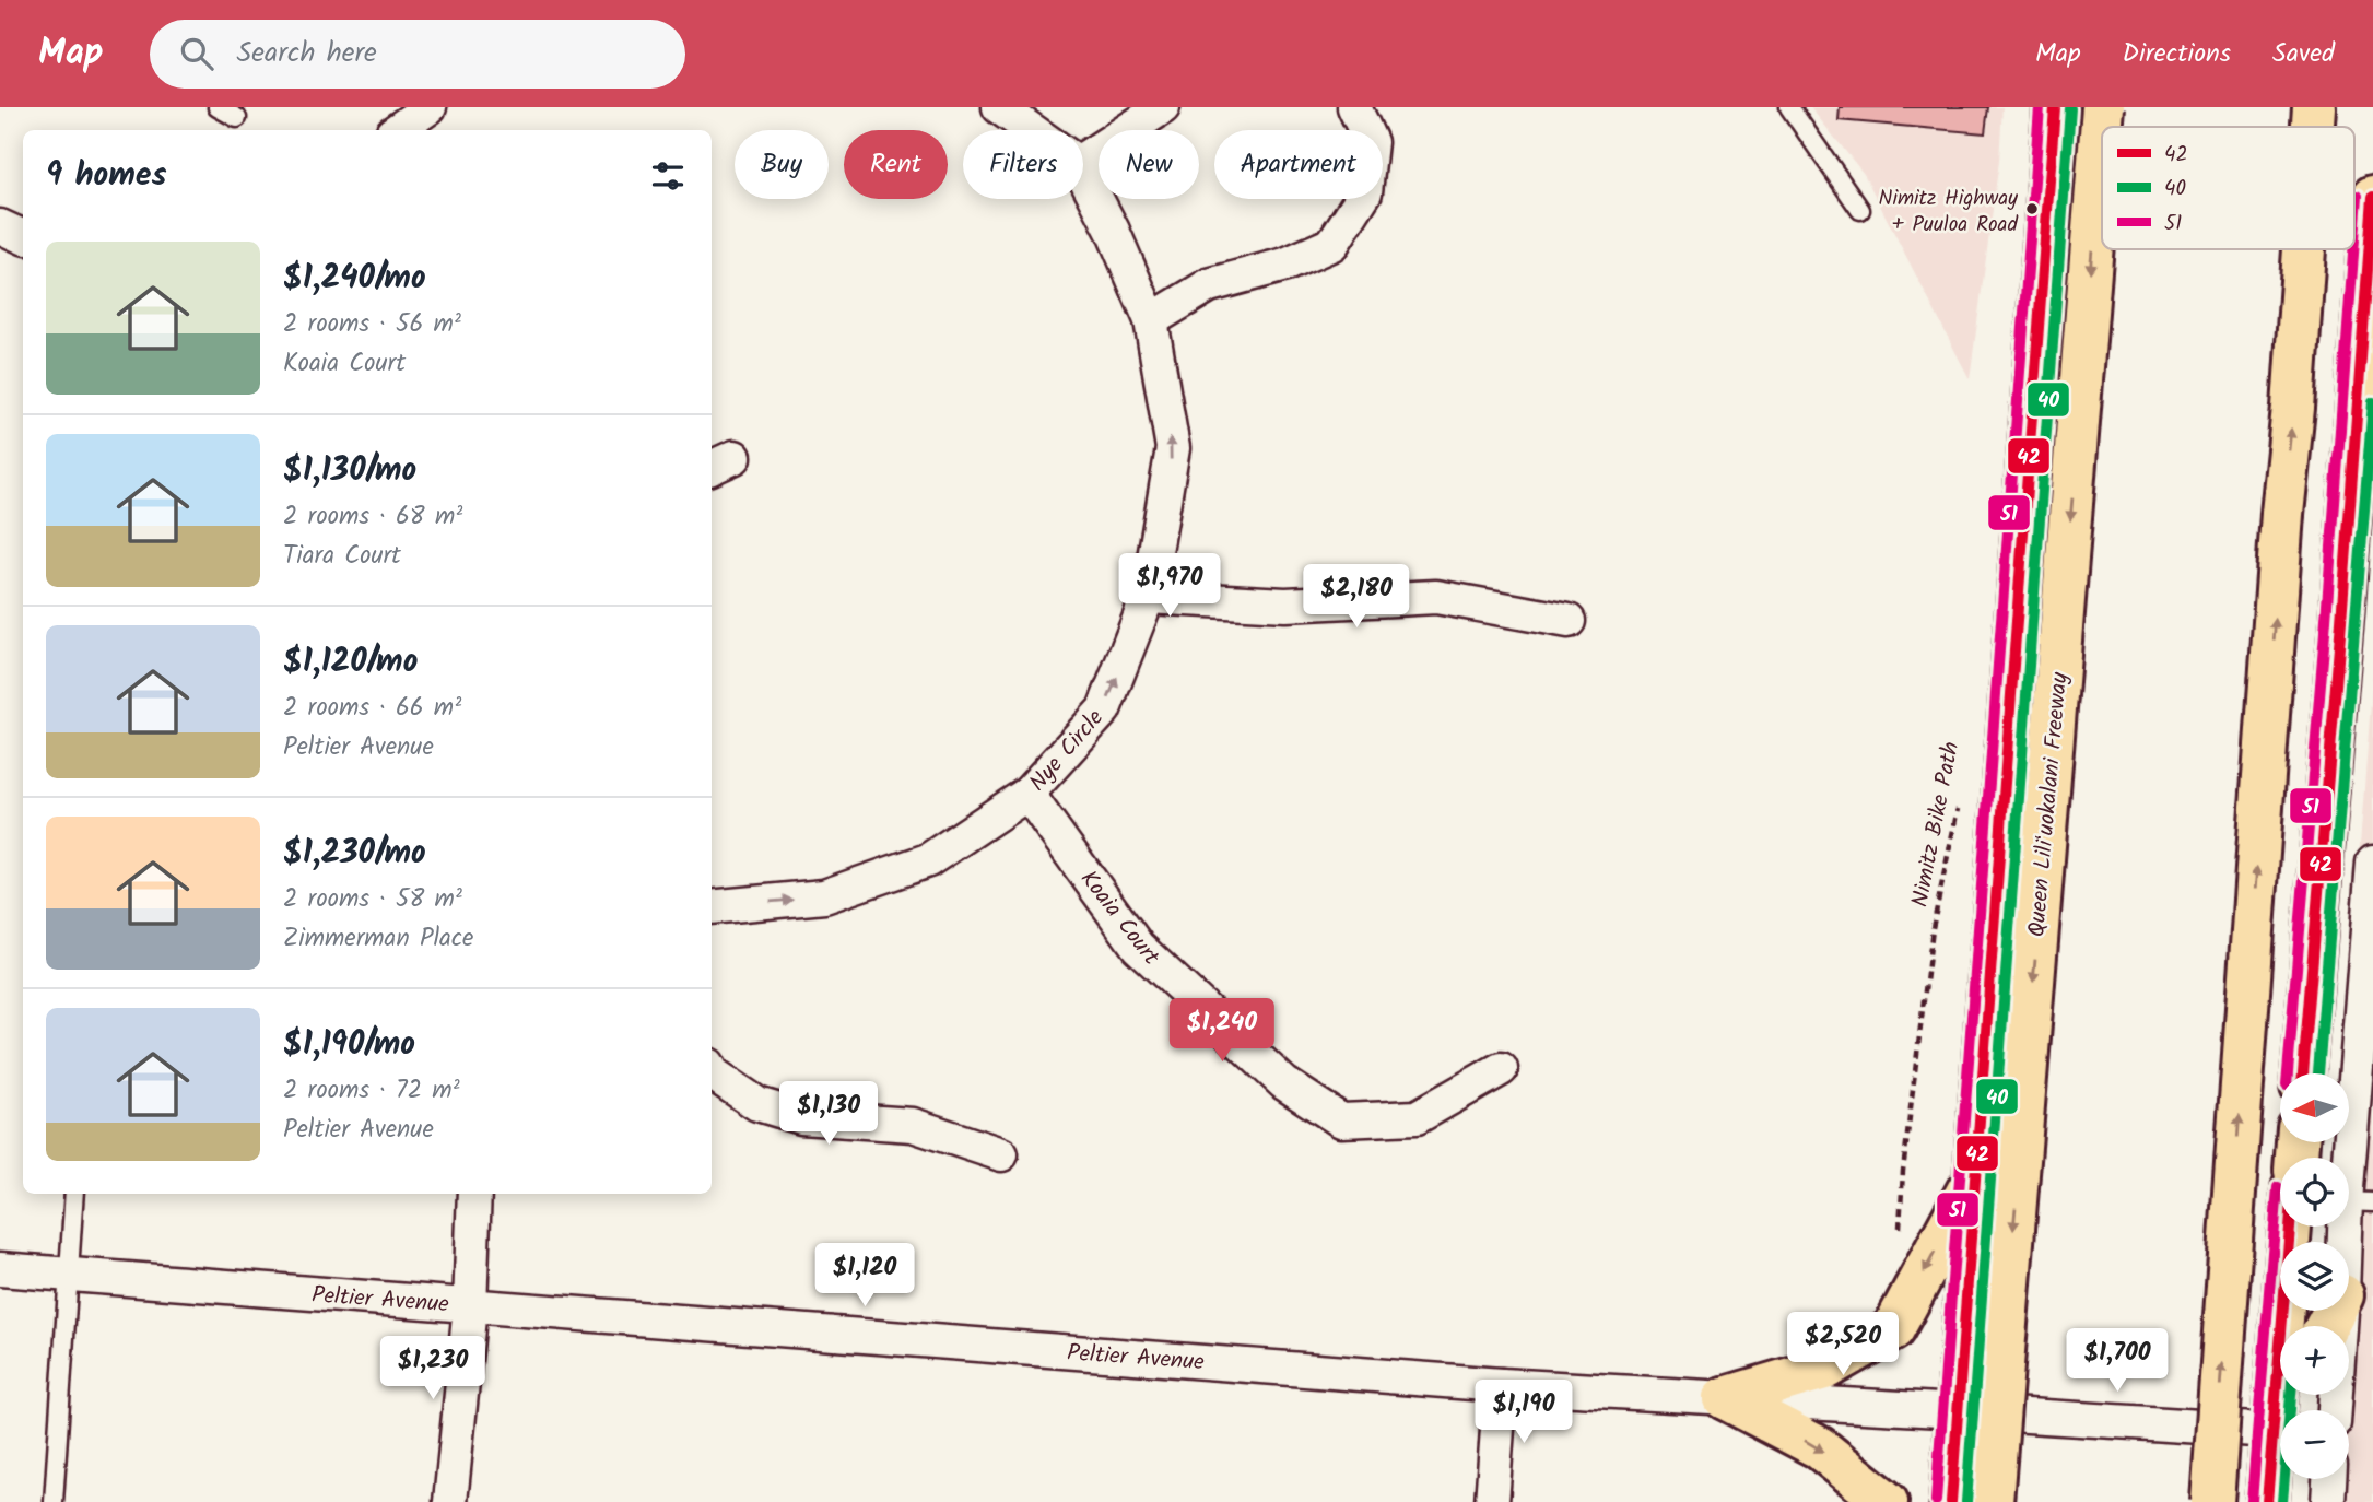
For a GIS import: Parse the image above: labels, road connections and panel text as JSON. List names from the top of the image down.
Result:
{
  "streets": {
    "main road": ["Queen Liliʻuokalani Freeway"],
    "street": ["Nye Circle", "Koaia Court", "Peltier Avenue"],
    "path": ["Nimitz Bike Path"]
  },
  "crossings": [
    ["Nye Circle", "Koaia Court"]
  ],
  "one_way": ["Nye Circle"],
  "places": ["Nimitz Highway + Puuloa Road"],
  "lines": ["transit line 42", "transit line 51", "transit line 40"],
  "legend": ["42", "40", "51"],
  "north": "left",
  "page": {
    "header": "Map",
    "search": "Search here",
    "nav": ["Map", "Directions", "Saved"],
    "chip": [
      "Buy",
      "Rent",
      "Filters",
      "New",
      "Apartment"
    ],
    "heading": "9 homes",
    "list": [
      {
        "name": "$1,240/mo",
        "note": "2 rooms · 56 m² · Koaia Court"
      },
      {
        "name": "$1,130/mo",
        "note": "2 rooms · 68 m² · Tiara Court"
      },
      {
        "name": "$1,120/mo",
        "note": "2 rooms · 66 m² · Peltier Avenue"
      },
      {
        "name": "$1,230/mo",
        "note": "2 rooms · 58 m² · Zimmerman Place"
      },
      {
        "name": "$1,190/mo",
        "note": "2 rooms · 72 m² · Peltier Avenue"
      }
    ],
    "price": [
      "$1,970",
      "$2,180",
      "$1,240",
      "$1,130",
      "$1,120",
      "$2,520",
      "$1,700",
      "$1,230",
      "$1,190"
    ],
    "map_buttons": ["+", "−"]
  }
}
